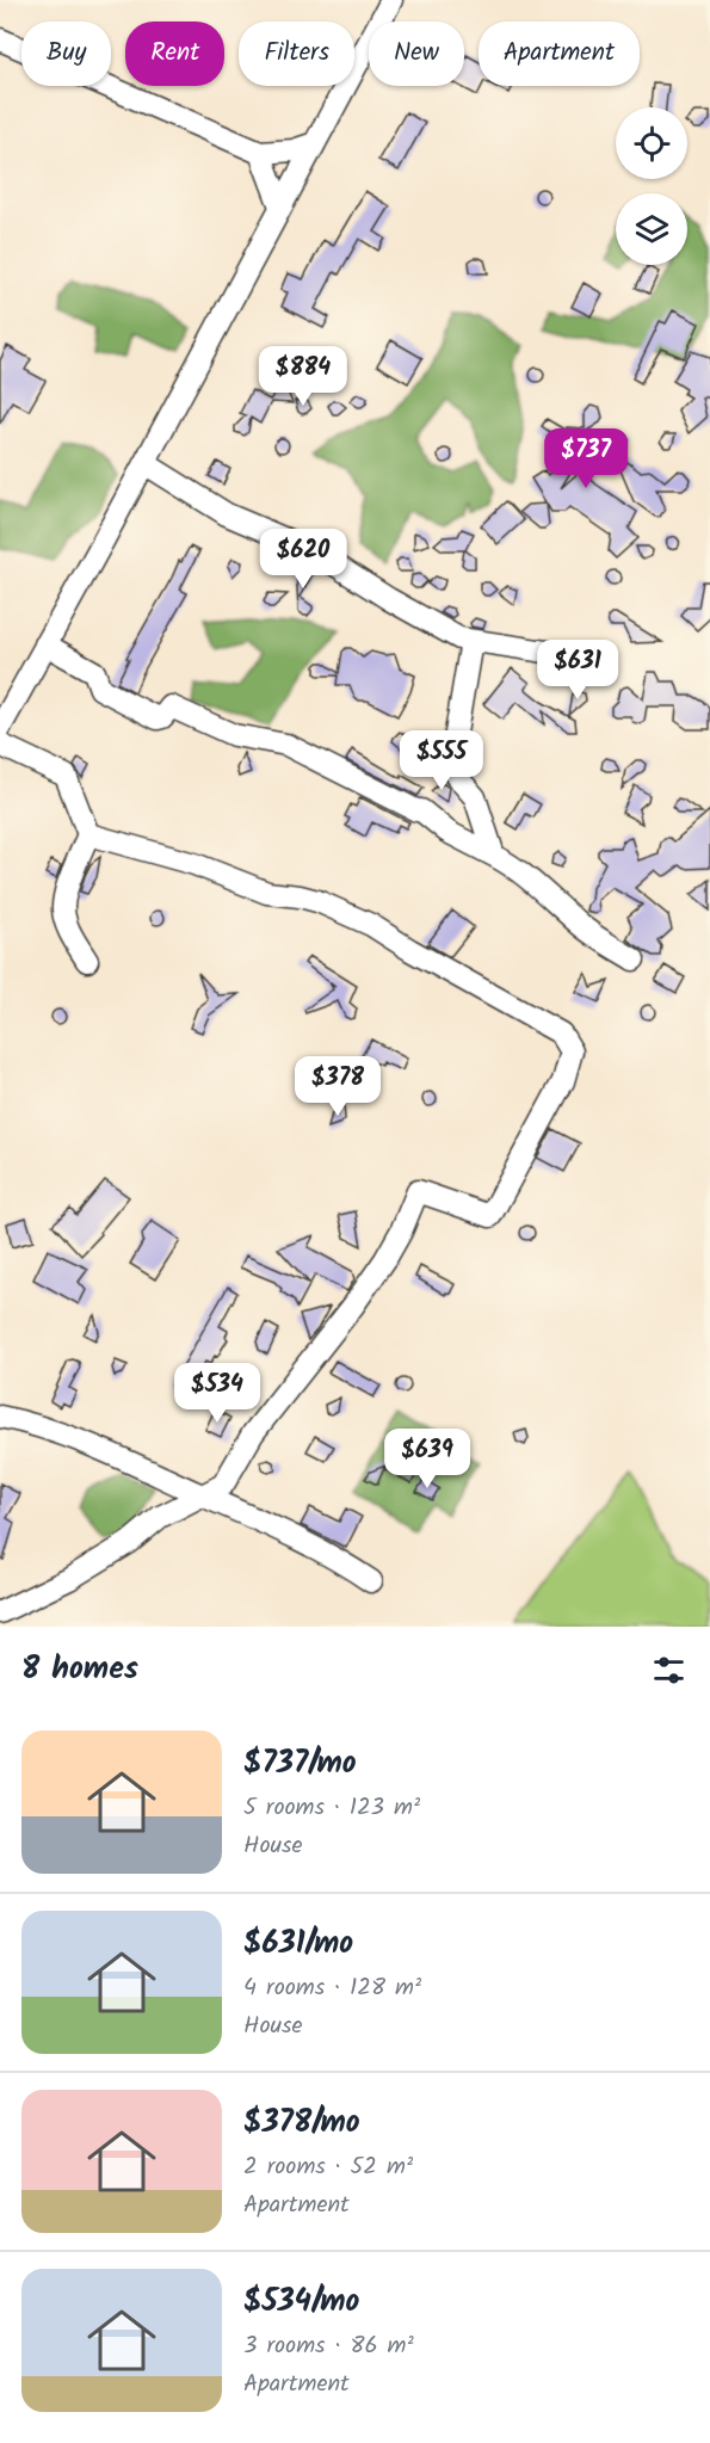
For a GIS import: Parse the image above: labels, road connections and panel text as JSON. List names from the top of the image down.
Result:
{
  "page": {
    "chip": [
      "Buy",
      "Rent",
      "Filters",
      "New",
      "Apartment"
    ],
    "price": [
      "$884",
      "$737",
      "$620",
      "$631",
      "$555",
      "$378",
      "$534",
      "$639"
    ],
    "heading": "8 homes",
    "list": [
      {
        "name": "$737/mo",
        "note": "5 rooms · 123 m² · House"
      },
      {
        "name": "$631/mo",
        "note": "4 rooms · 128 m² · House"
      },
      {
        "name": "$378/mo",
        "note": "2 rooms · 52 m² · Apartment"
      },
      {
        "name": "$534/mo",
        "note": "3 rooms · 86 m² · Apartment"
      }
    ]
  }
}
